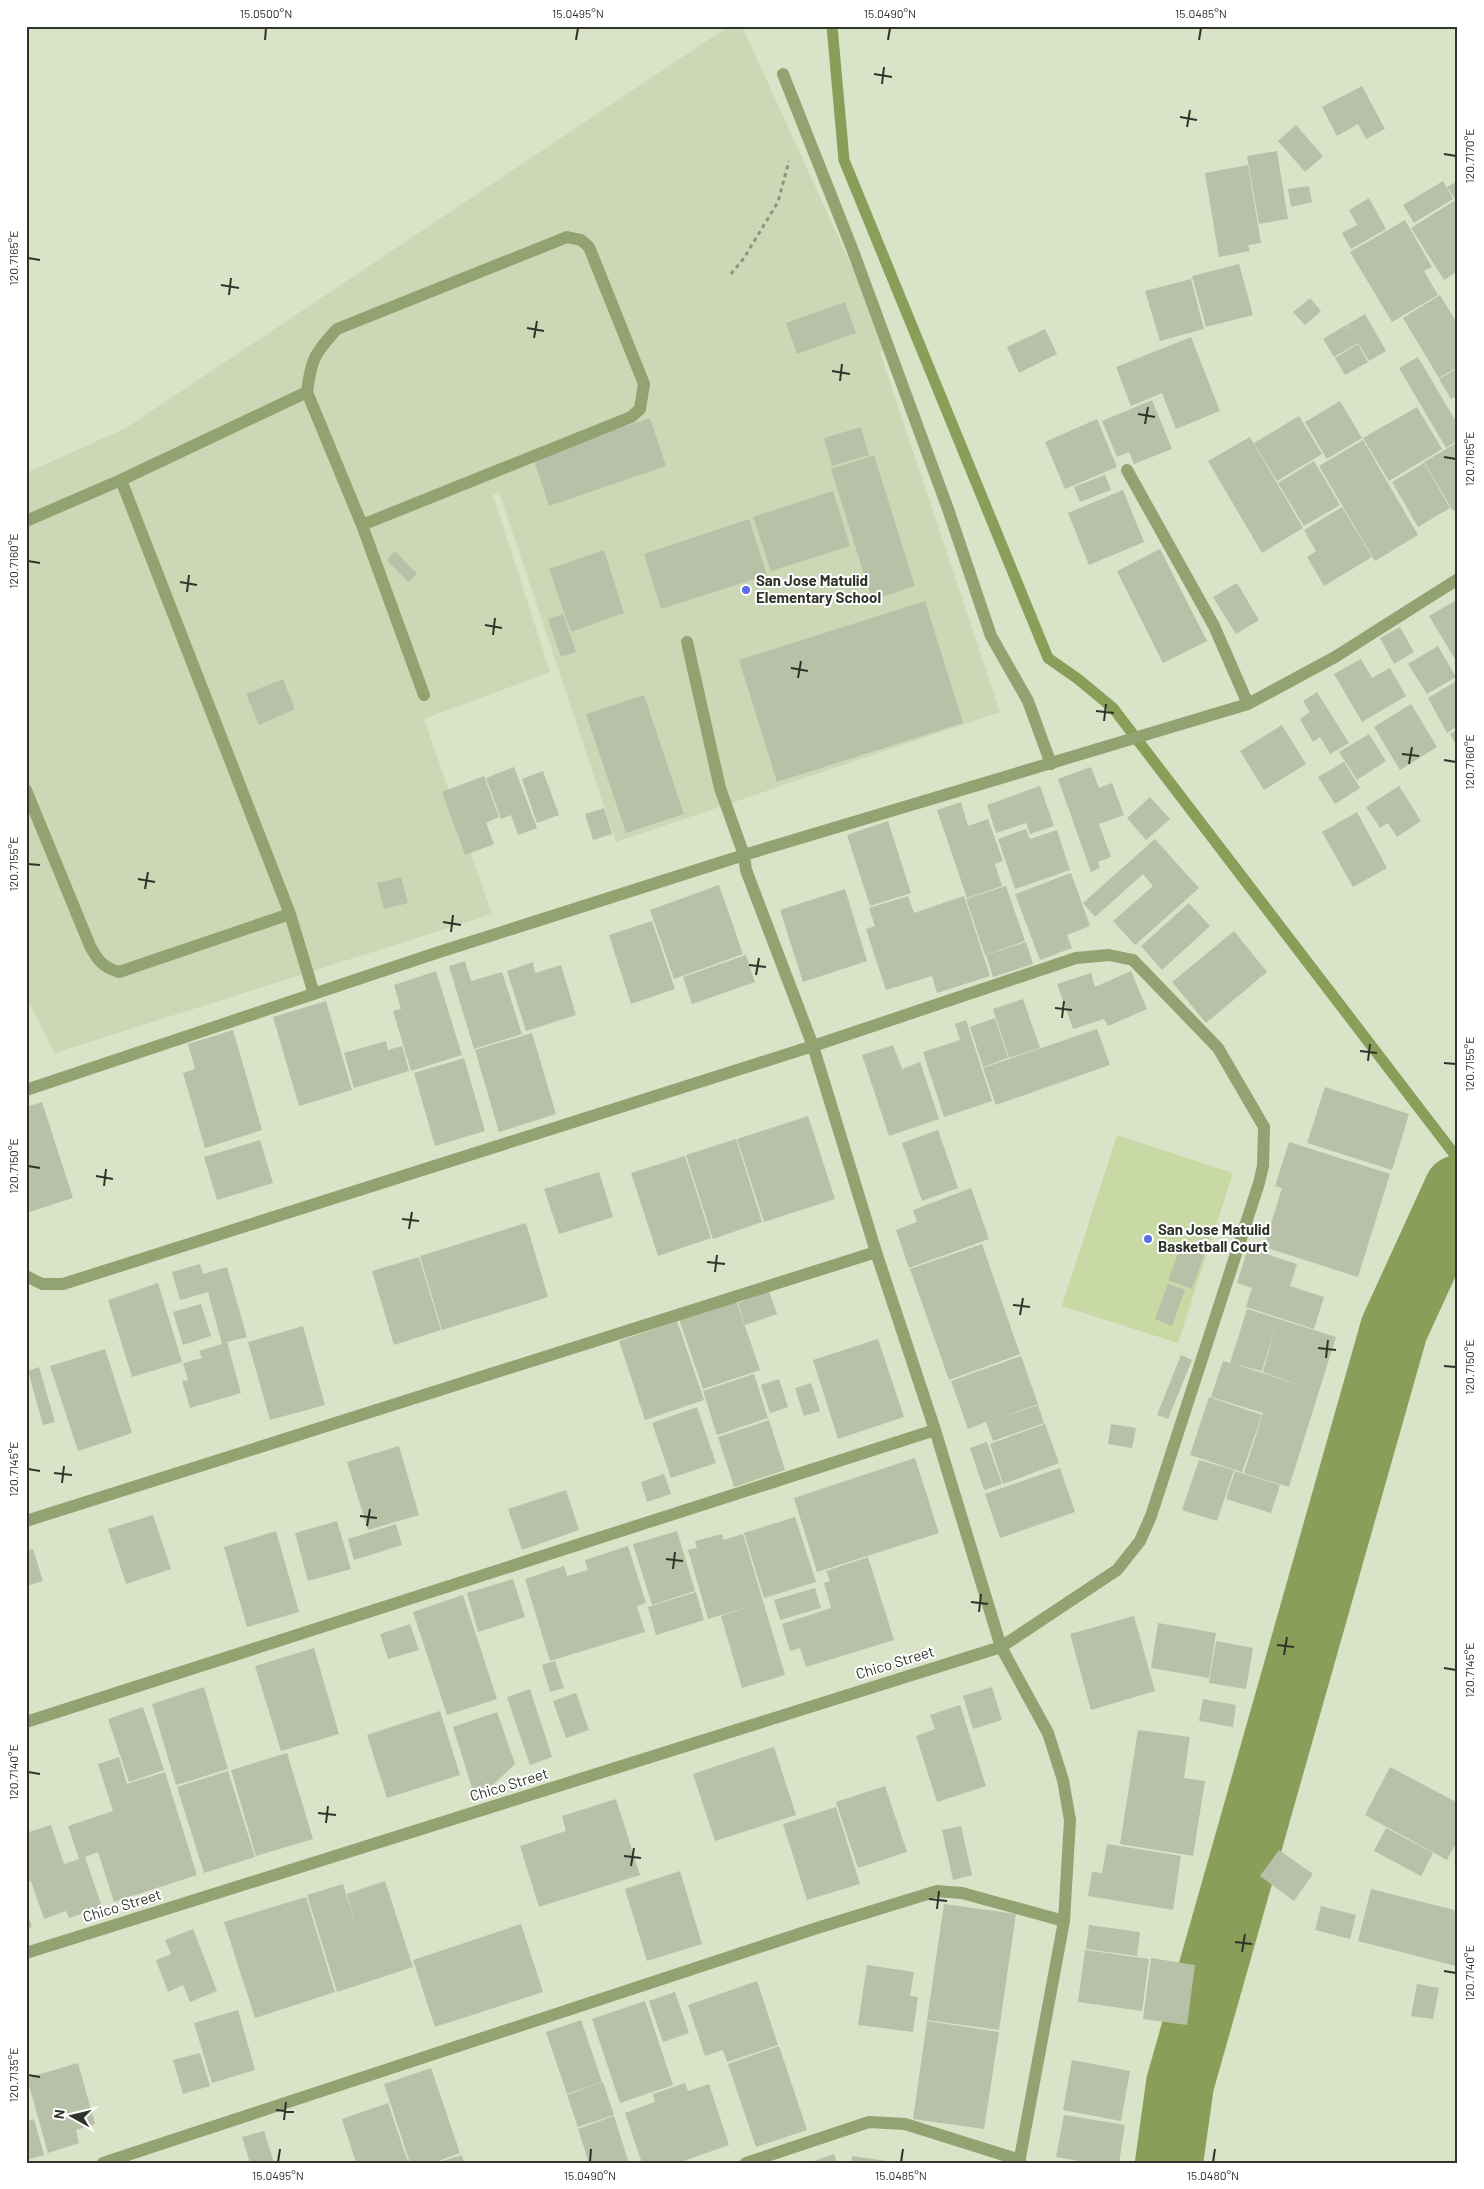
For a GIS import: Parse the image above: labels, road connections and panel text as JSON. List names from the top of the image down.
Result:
{
  "streets": {
    "street": ["Chico Street"]
  },
  "places": ["San Jose Matulid Elementary School", "San Jose Matulid Basketball Court"],
  "north": "left",
  "coordinates": [
    "15.0500°N",
    "15.0495°N",
    "15.0490°N",
    "15.0485°N",
    "120.7170°E",
    "120.7165°E",
    "120.7160°E",
    "120.7155°E",
    "120.7150°E",
    "120.7145°E",
    "120.7140°E",
    "120.7135°E",
    "15.0480°N"
  ]
}
